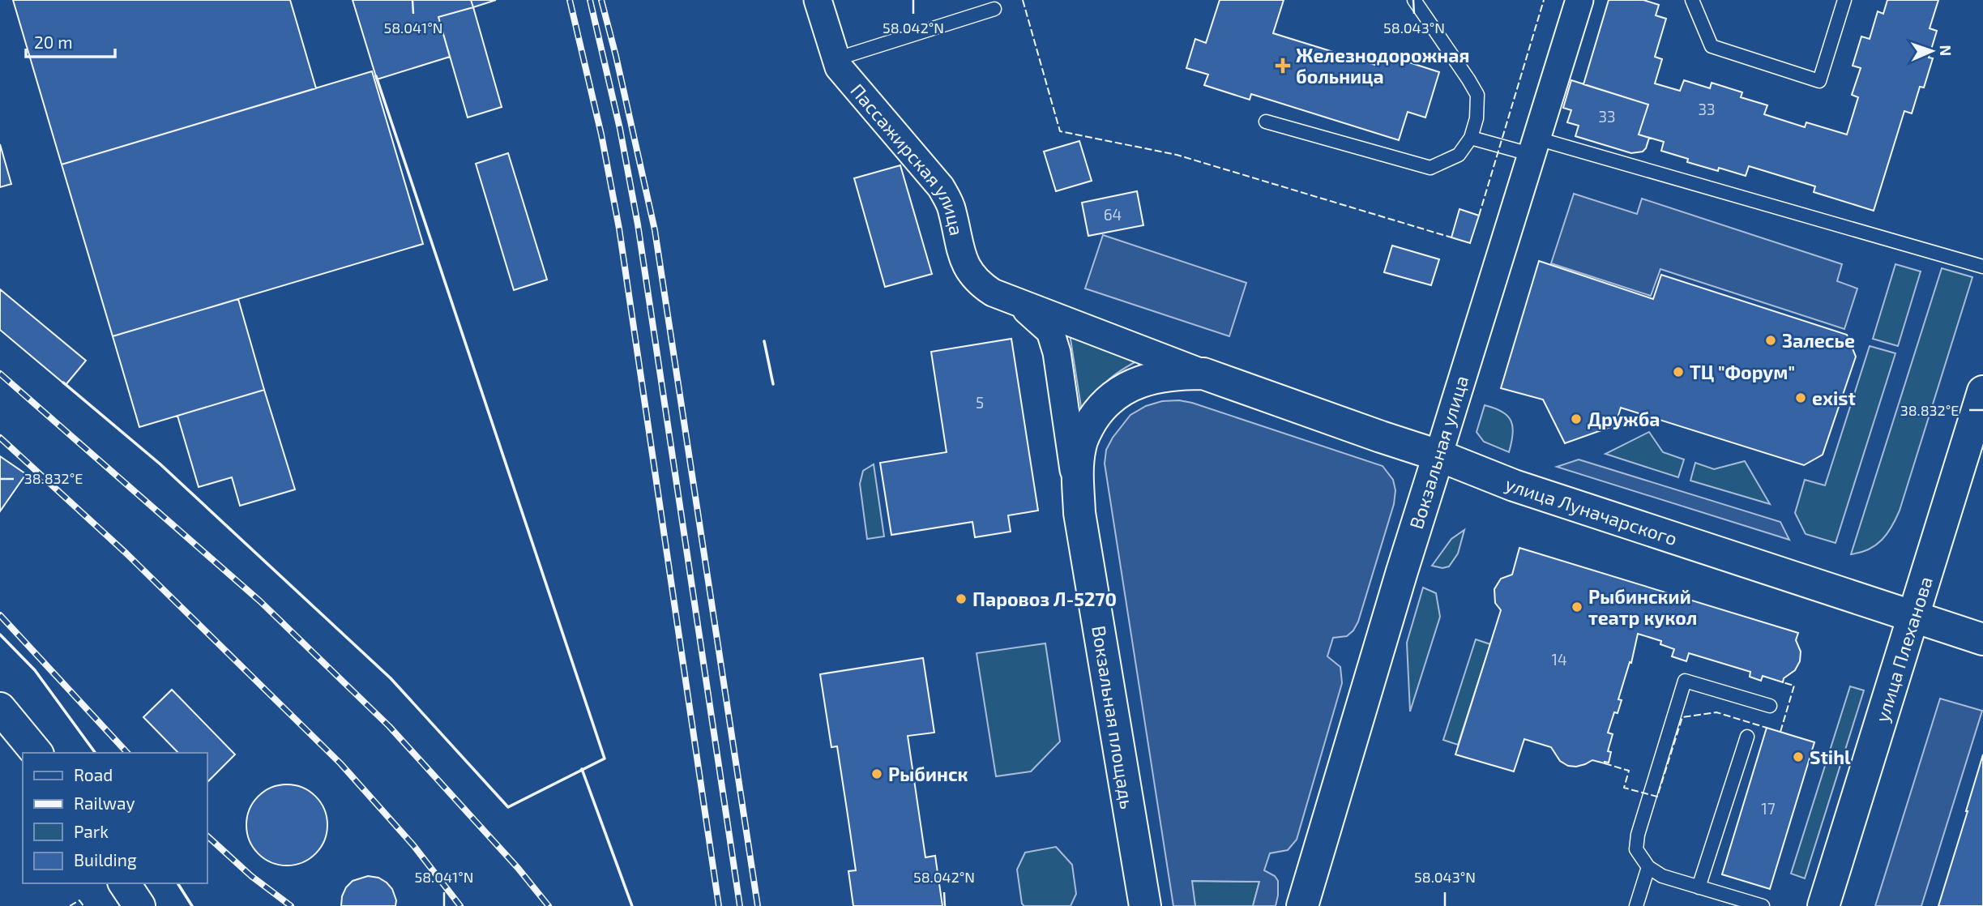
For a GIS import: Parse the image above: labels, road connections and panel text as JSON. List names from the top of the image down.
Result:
{
  "streets": {
    "street": [
      "Пассажирская улица",
      "Вокзальная улица",
      "улица Луначарского",
      "улица Плеханова",
      "Вокзальная площадь"
    ]
  },
  "crossings": [
    ["Пассажирская улица", "улица Луначарского"],
    ["Пассажирская улица", "Вокзальная площадь"],
    ["Вокзальная улица", "улица Луначарского"],
    ["улица Луначарского", "улица Плеханова"],
    ["улица Луначарского", "Вокзальная площадь"]
  ],
  "places": {
    "health": ["Железнодорожная больница"],
    "other": [
      "Залесье",
      "ТЦ \"Форум\"",
      "exist",
      "Дружба",
      "Паровоз Л-5270",
      "Рыбинский театр кукол",
      "Stihl",
      "Рыбинск"
    ]
  },
  "house_numbers": [
    "33",
    "33",
    "64",
    "5",
    "14",
    "17"
  ],
  "legend": [
    "Road",
    "Railway",
    "Park",
    "Building"
  ],
  "scale_bar": "20 m",
  "north": "right",
  "coordinates": [
    "58.041°N",
    "58.042°N",
    "58.043°N",
    "38.832°E"
  ]
}
